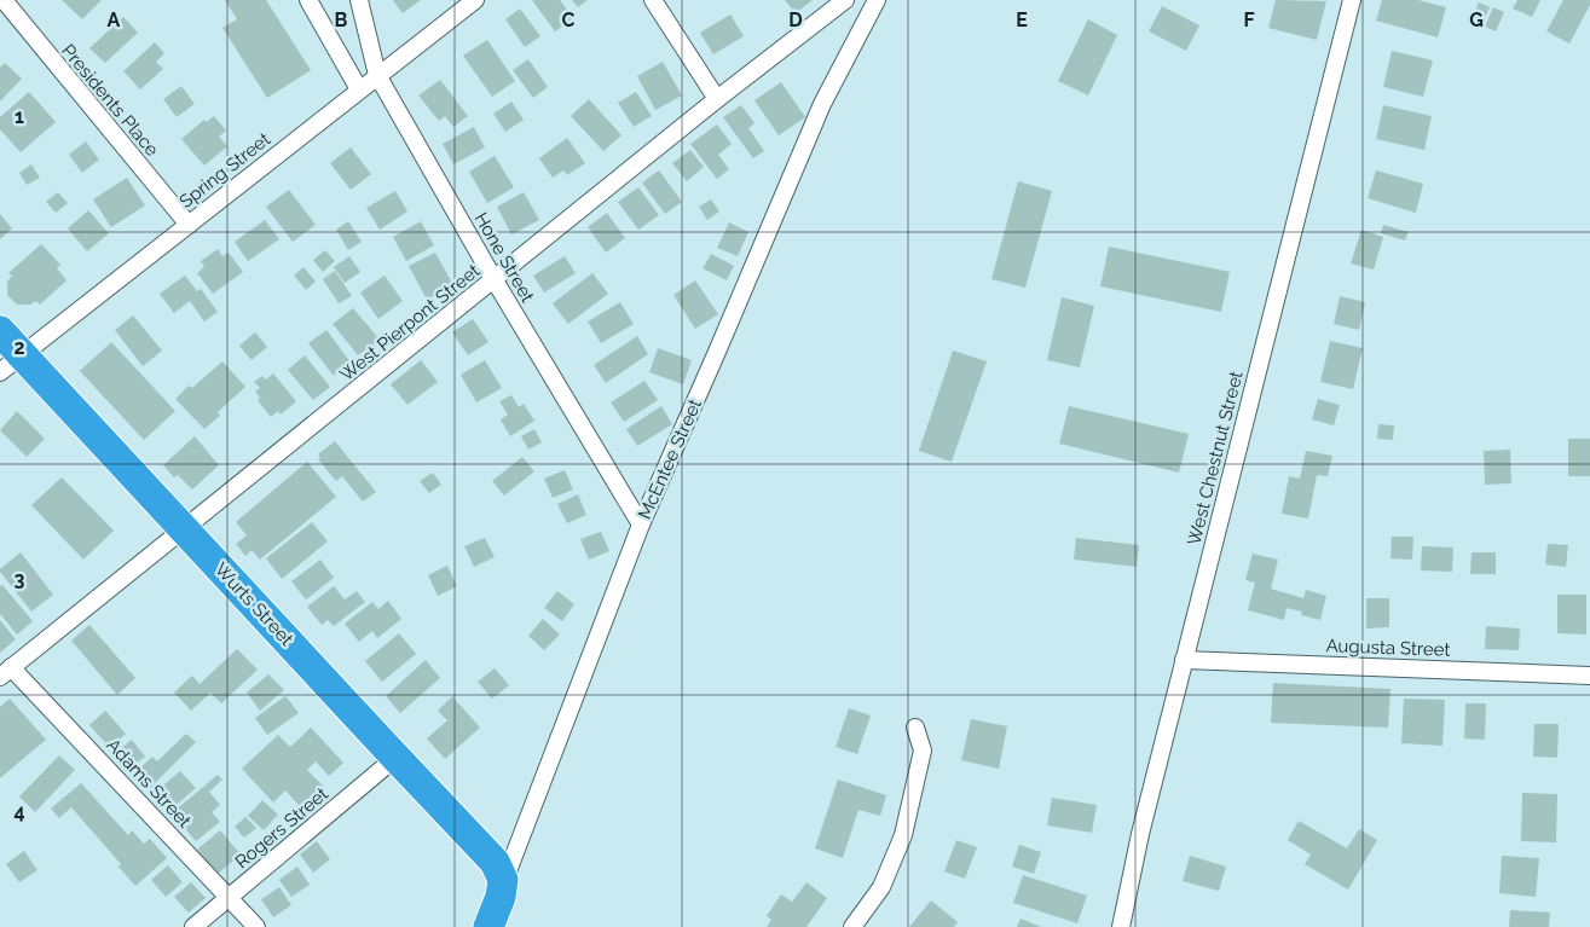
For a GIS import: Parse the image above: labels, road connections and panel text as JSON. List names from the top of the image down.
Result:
{
  "streets": {
    "highway": ["McEntee Street", "Wurts Street"],
    "street": [
      "Presidents Place",
      "Spring Street",
      "Hone Street",
      "West Pierpont Street",
      "West Chestnut Street",
      "Augusta Street",
      "Adams Street",
      "Rogers Street"
    ]
  },
  "crossings": [
    ["Presidents Place", "Spring Street"],
    ["Spring Street", "Hone Street"],
    ["Spring Street", "Wurts Street"],
    ["Hone Street", "West Pierpont Street"],
    ["Hone Street", "McEntee Street"],
    ["West Pierpont Street", "Wurts Street"],
    ["West Pierpont Street", "Adams Street"],
    ["West Chestnut Street", "Augusta Street"],
    ["McEntee Street", "Wurts Street"],
    ["Wurts Street", "Rogers Street"],
    ["Adams Street", "Rogers Street"]
  ],
  "grid": {
    "columns": [
      "A",
      "B",
      "C",
      "D",
      "E",
      "F",
      "G"
    ],
    "rows": [
      "1",
      "2",
      "3",
      "4"
    ]
  }
}
